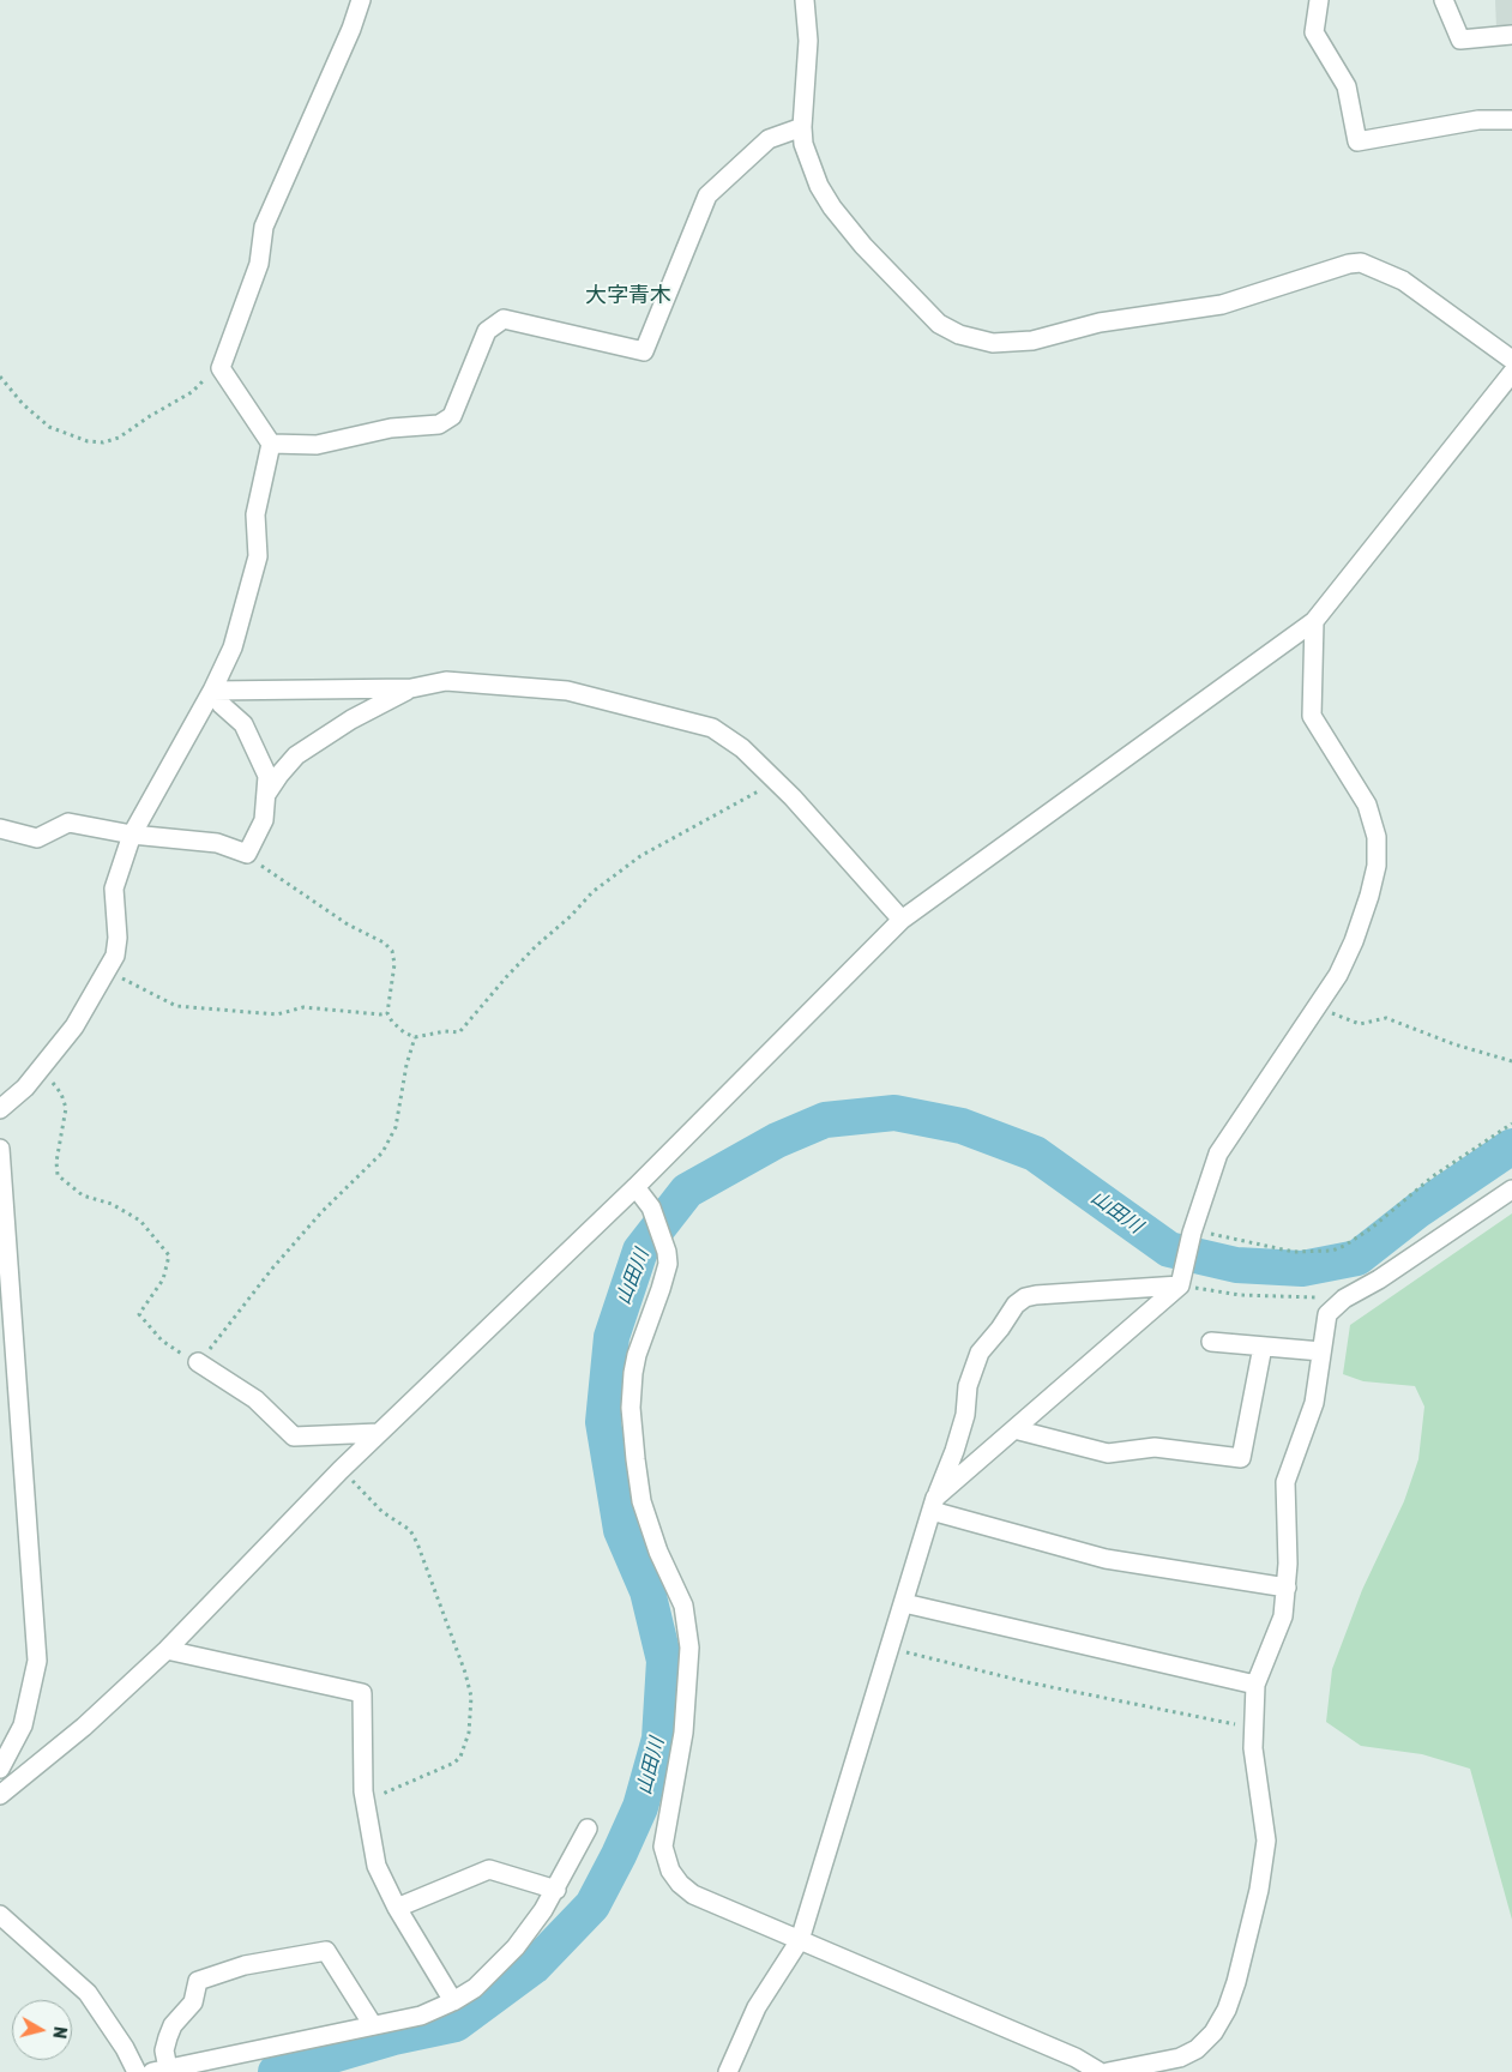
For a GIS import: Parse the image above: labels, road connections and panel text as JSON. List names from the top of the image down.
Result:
{
  "districts": ["大字青木"],
  "water": ["山田川"],
  "north": "right"
}
